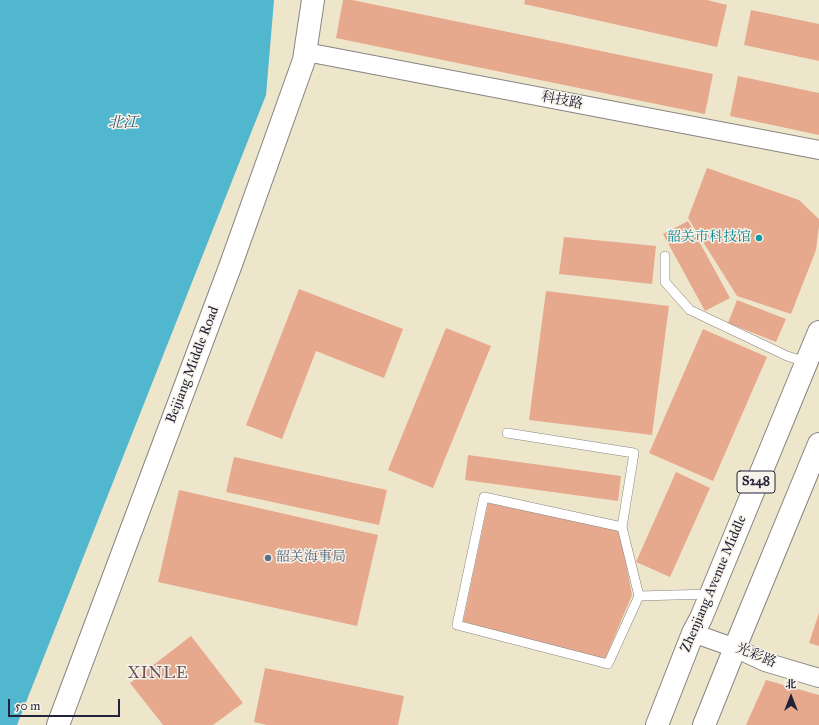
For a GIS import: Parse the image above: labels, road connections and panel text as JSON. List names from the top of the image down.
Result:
{
  "streets": {
    "street": [
      "科技路",
      "Beijiang Middle Road",
      "S248",
      "Zhenjiang Avenue Middle",
      "光彩路"
    ]
  },
  "crossings": [
    ["科技路", "Beijiang Middle Road"],
    ["Zhenjiang Avenue Middle", "光彩路"]
  ],
  "districts": ["XINLE"],
  "water": ["北江"],
  "places": ["韶关市科技馆", "韶关海事局"],
  "scale_bar": "50 m",
  "north": "top"
}
